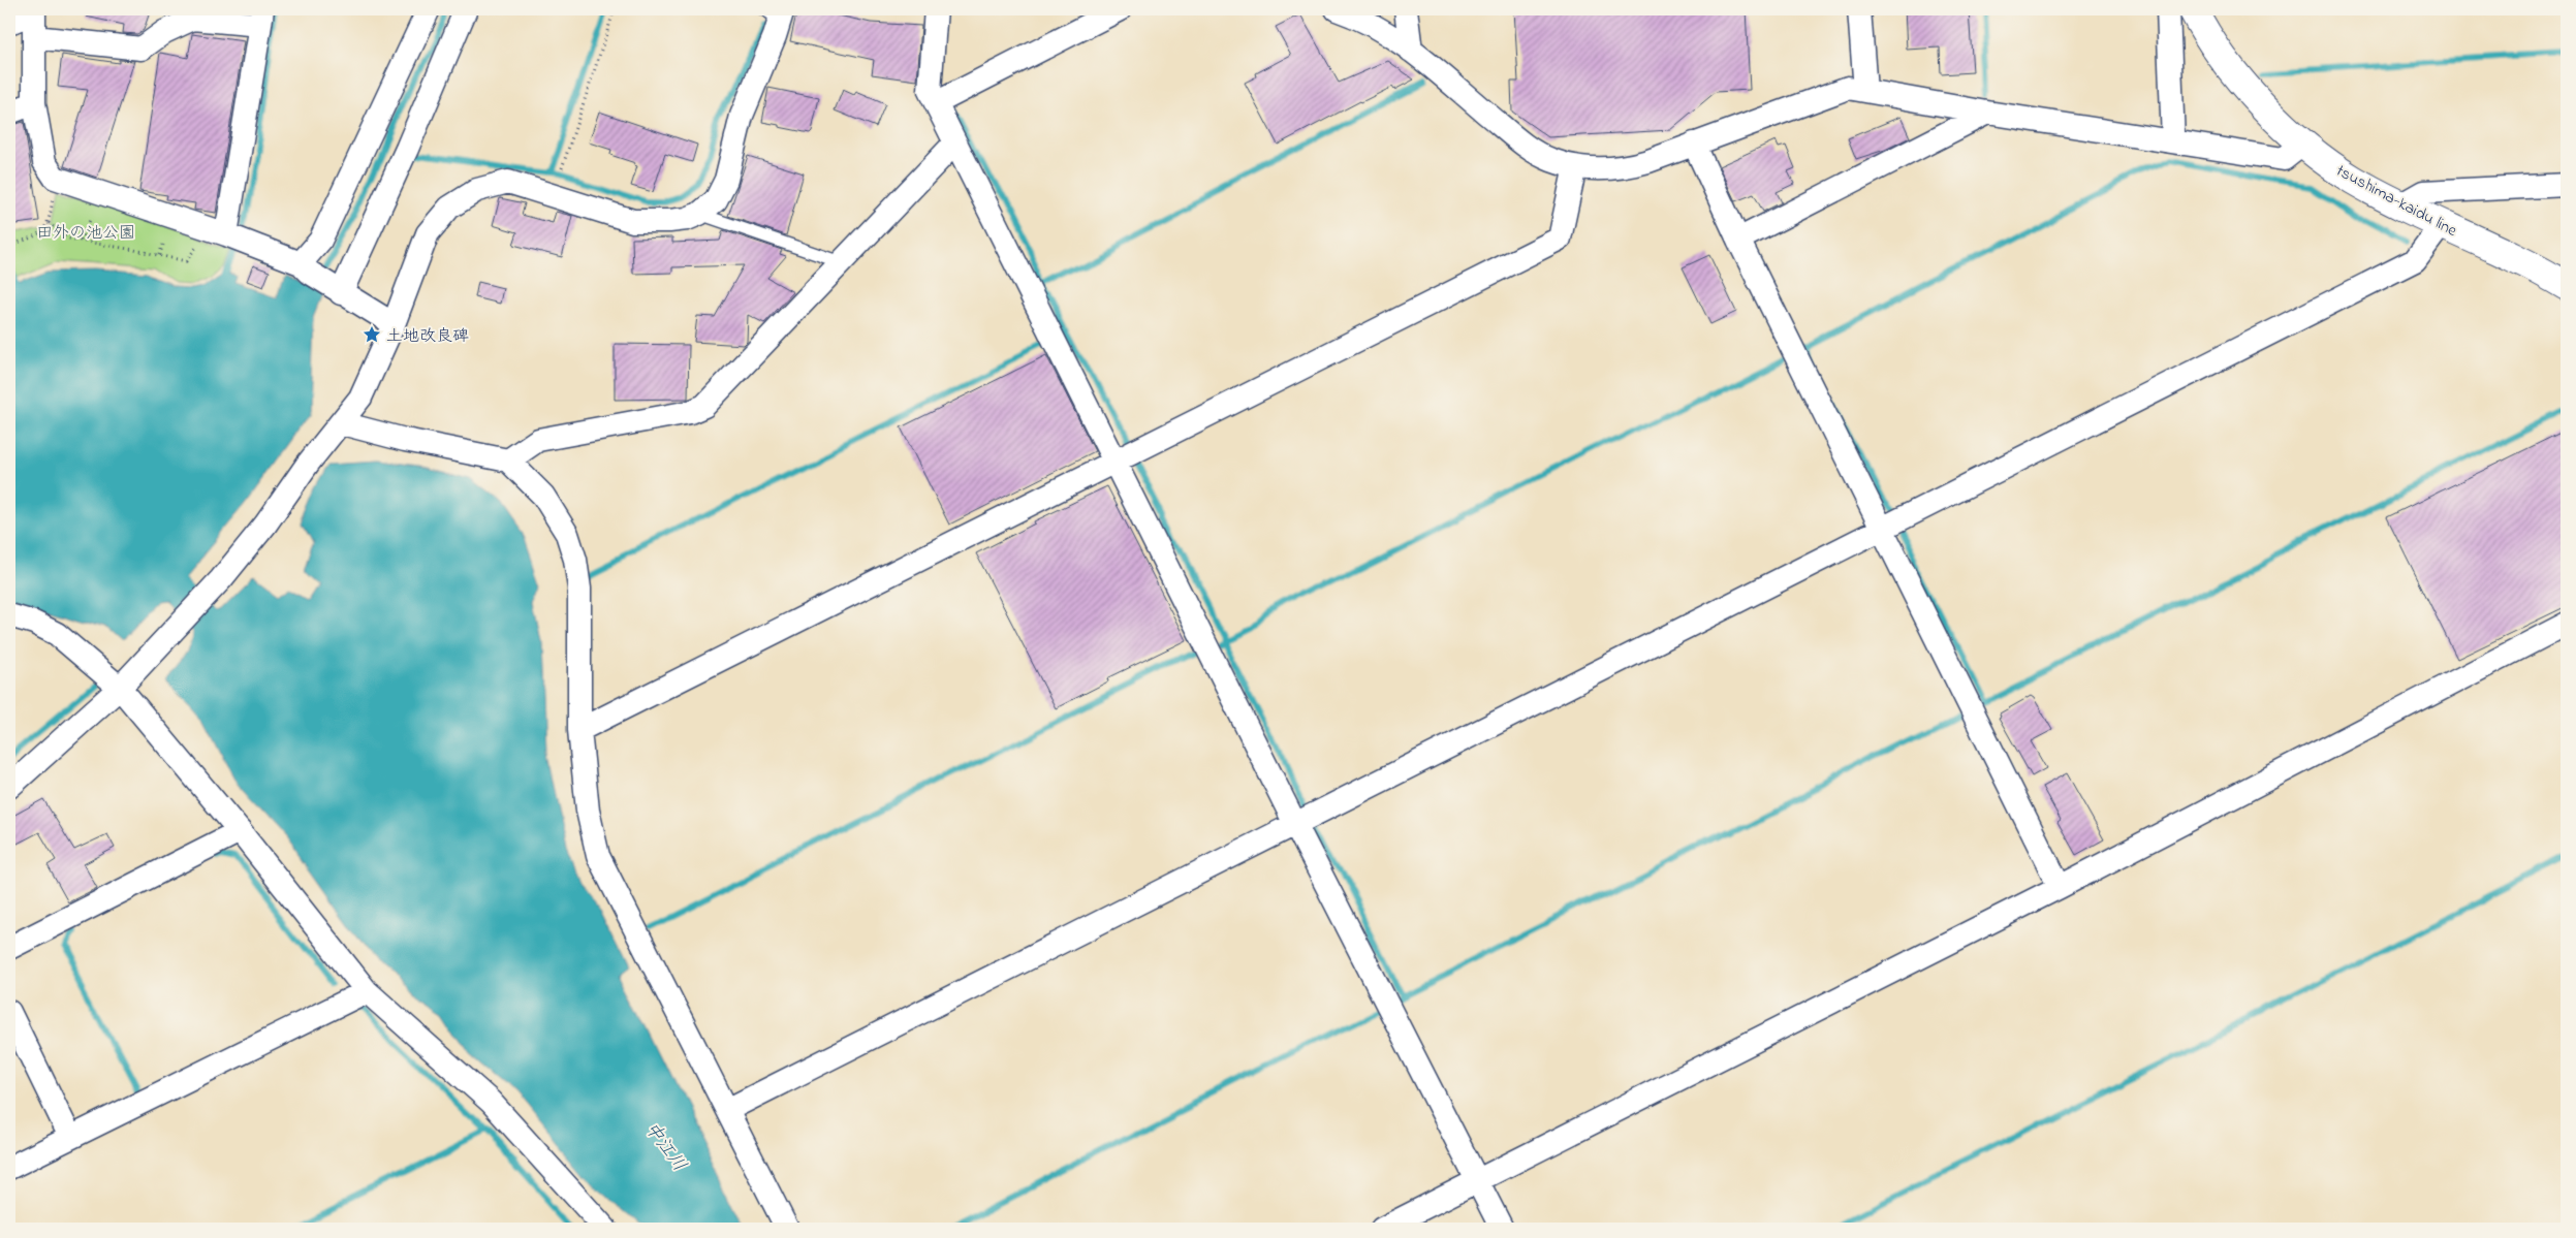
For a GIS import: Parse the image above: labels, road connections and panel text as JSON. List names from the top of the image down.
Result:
{
  "streets": {
    "main road": ["tsushima-kaidu line"]
  },
  "water": ["中江川"],
  "parks": ["田外の池公園"],
  "places": {
    "place": ["土地改良碑"]
  }
}
